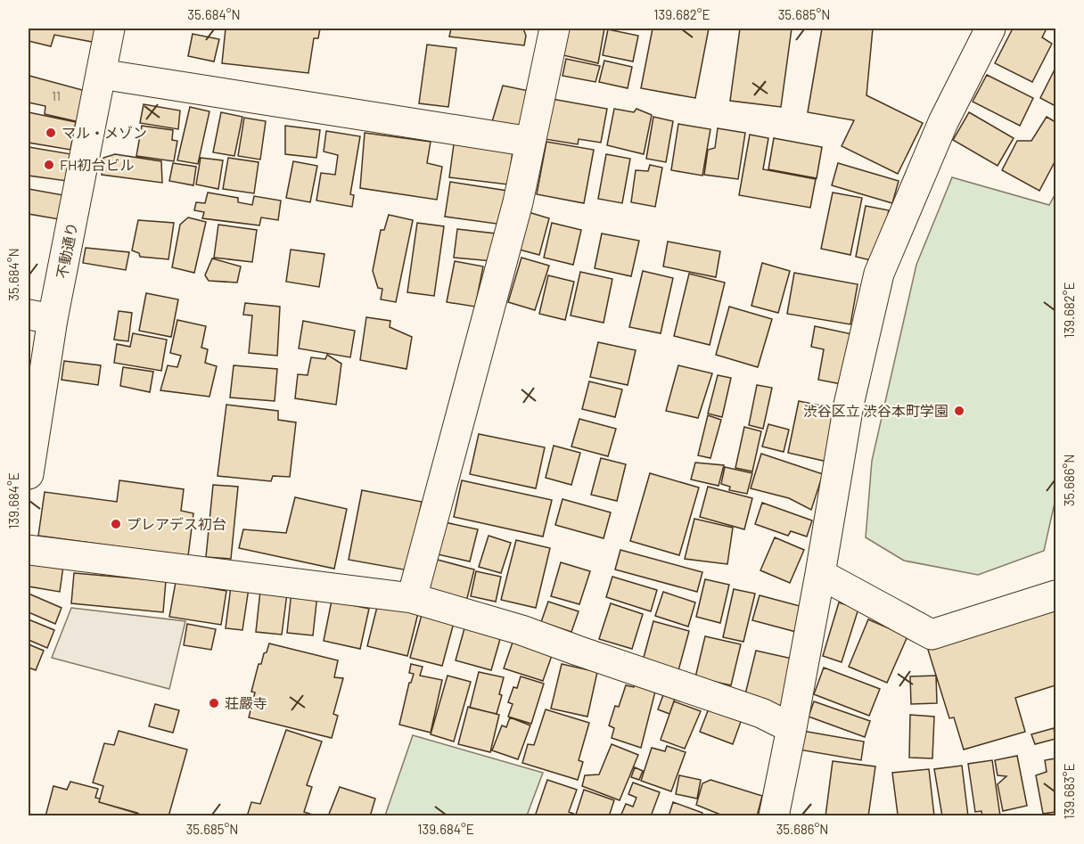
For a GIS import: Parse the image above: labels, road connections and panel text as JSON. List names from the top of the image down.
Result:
{
  "streets": {
    "street": ["不動通り"]
  },
  "places": [
    "マル・メゾン",
    "FH初台ビル",
    "渋谷区立 渋谷本町学園",
    "プレアデス初台",
    "荘嚴寺"
  ],
  "house_numbers": ["11"],
  "coordinates": [
    "35.684°N",
    "139.682°E",
    "35.685°N",
    "35.686°N",
    "139.684°E",
    "139.683°E"
  ]
}
